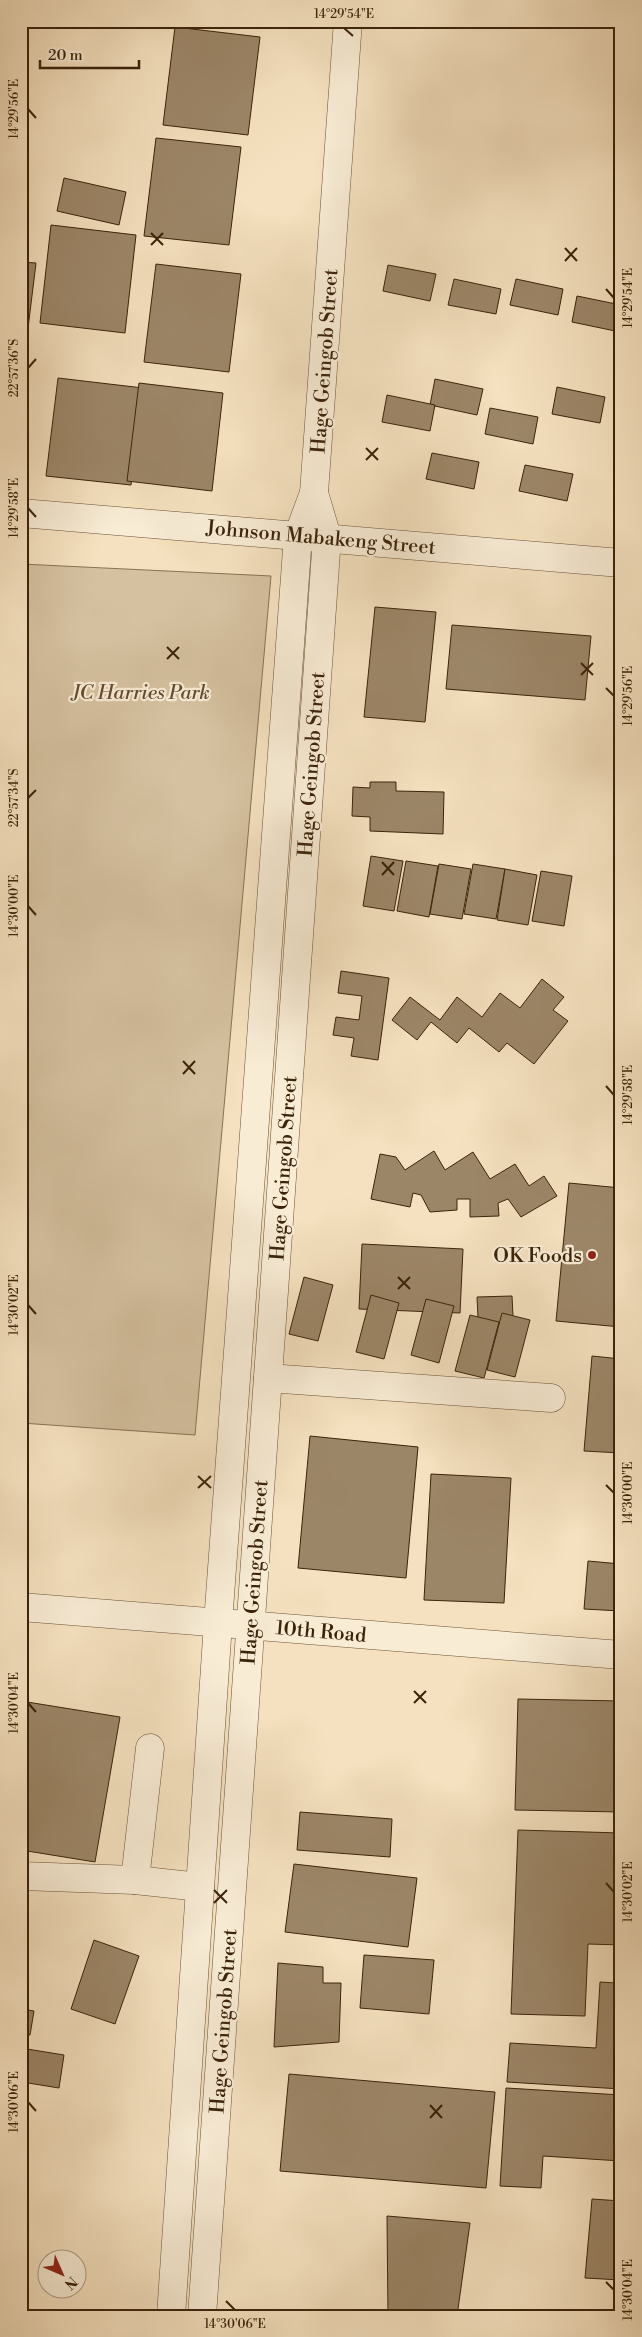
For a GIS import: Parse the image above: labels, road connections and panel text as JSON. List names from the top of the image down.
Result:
{
  "streets": {
    "street": ["Hage Geingob Street", "Johnson Mabakeng Street", "10th Road"]
  },
  "crossings": [
    ["Hage Geingob Street", "Johnson Mabakeng Street"],
    ["Hage Geingob Street", "10th Road"]
  ],
  "parks": ["JC Harries Park"],
  "places": ["OK Foods"],
  "scale_bar": "20 m",
  "north": "bottom right",
  "coordinates": [
    "14°29'54\"E",
    "14°29'56\"E",
    "22°57'36\"S",
    "14°29'58\"E",
    "22°57'34\"S",
    "14°30'00\"E",
    "14°30'02\"E",
    "14°30'04\"E",
    "14°30'06\"E"
  ]
}
